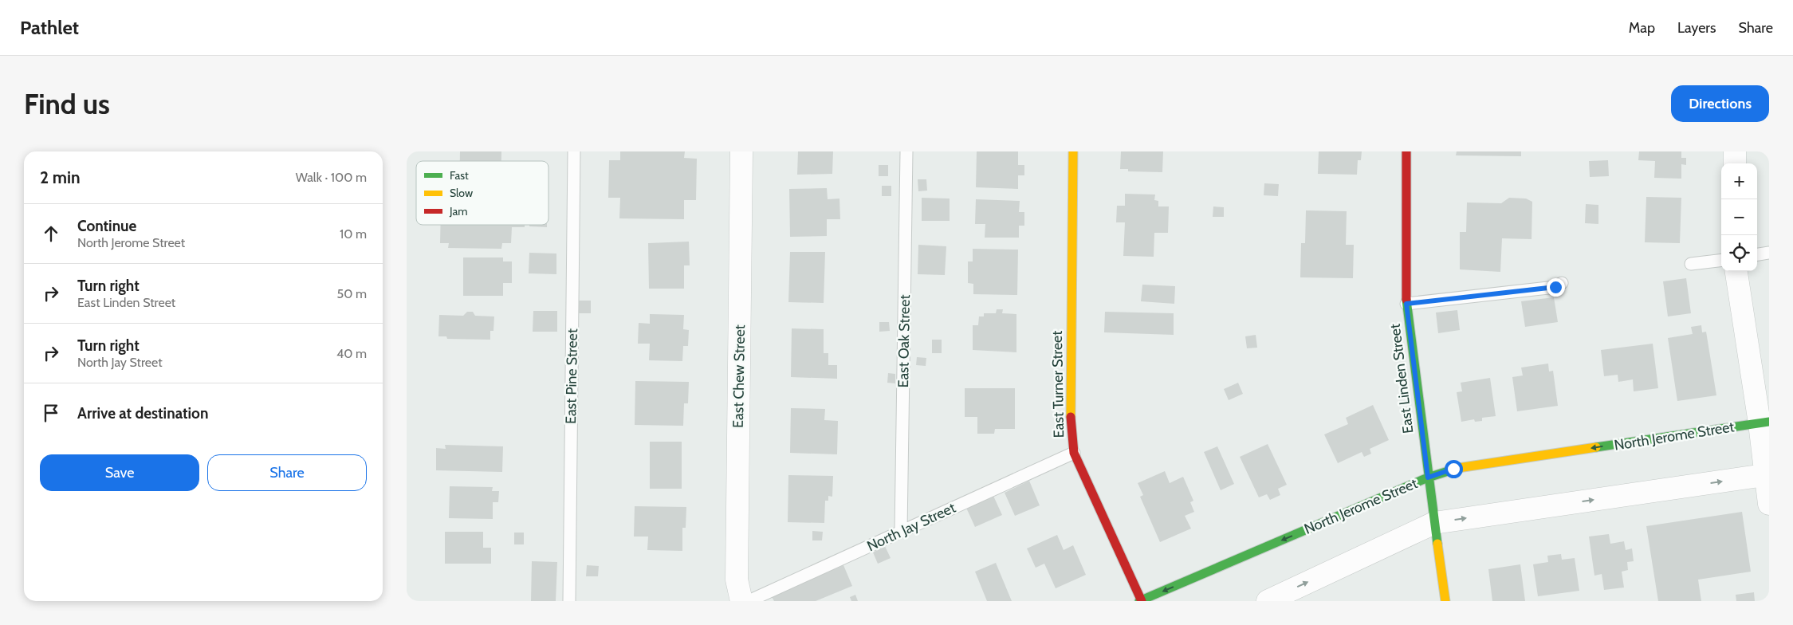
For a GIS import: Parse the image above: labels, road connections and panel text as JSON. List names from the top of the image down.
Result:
{
  "streets": {
    "street": [
      "East Chew Street",
      "East Linden Street",
      "East Turner Street",
      "North Jerome Street"
    ],
    "lane": ["East Oak Street", "East Pine Street", "North Jay Street"]
  },
  "crossings": [
    ["East Oak Street", "North Jay Street"],
    ["East Linden Street", "North Jerome Street"],
    ["East Turner Street", "North Jerome Street"],
    ["East Turner Street", "North Jay Street"]
  ],
  "legend": ["Fast", "Slow", "Jam"],
  "page": {
    "header": "Pathlet",
    "nav": ["Map", "Layers", "Share"],
    "buttons": [
      "Directions",
      ["Save", "Share"]
    ],
    "title": "Find us",
    "heading": ["2 min", "Walk · 100 m"],
    "map_buttons": ["+", "−"],
    "list": [
      ["Continue", "North Jerome Street", "10 m"],
      ["Turn right", "East Linden Street", "50 m"],
      ["Turn right", "North Jay Street", "40 m"],
      "Arrive at destination"
    ]
  }
}
